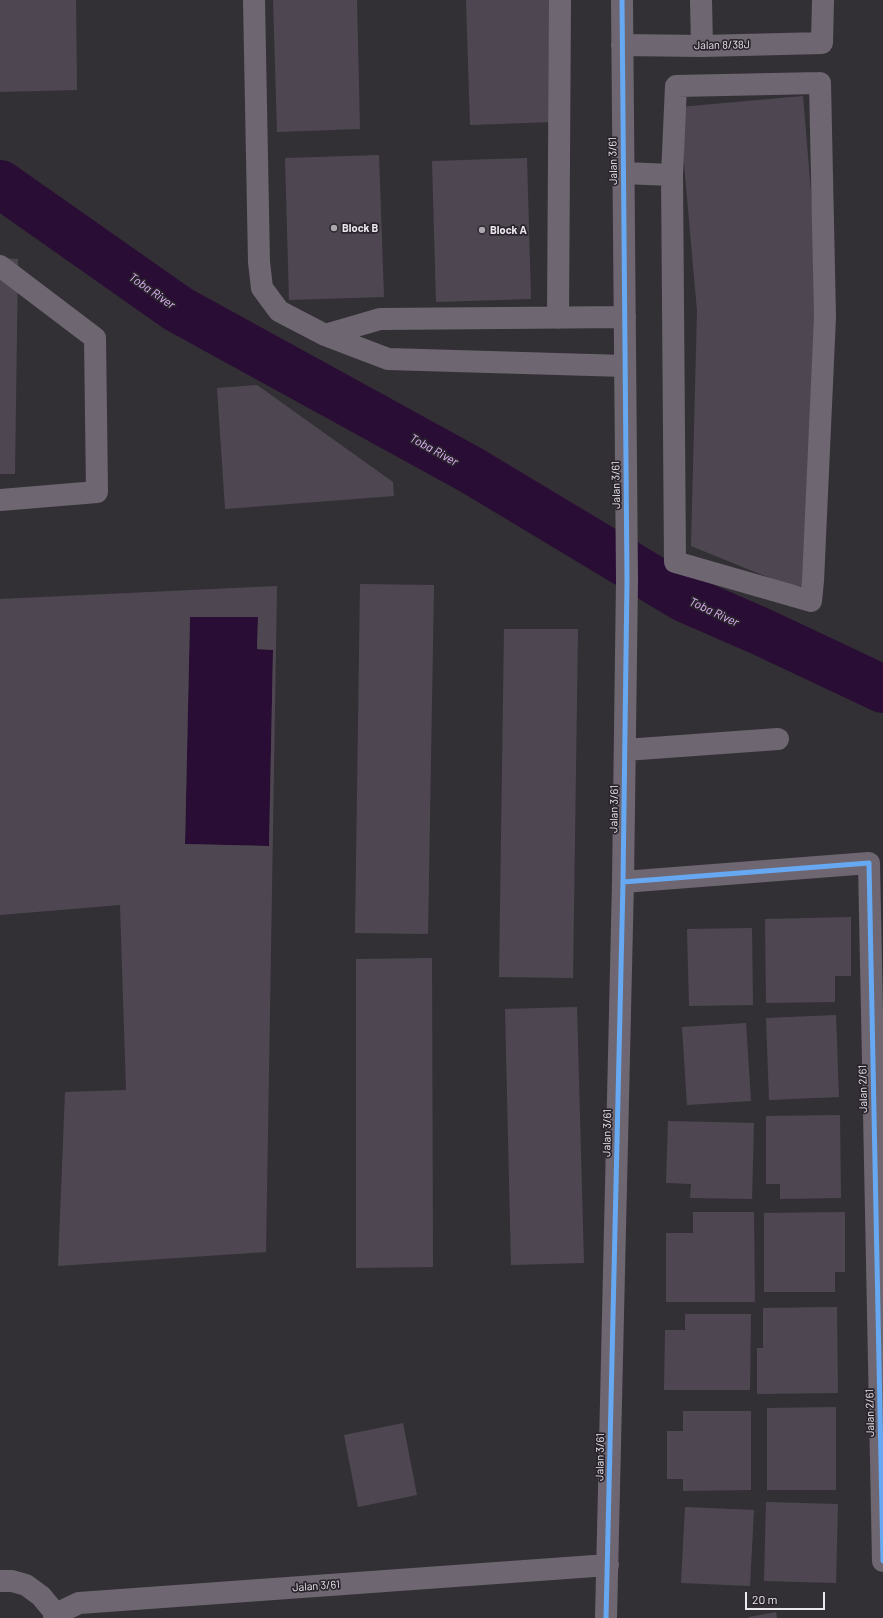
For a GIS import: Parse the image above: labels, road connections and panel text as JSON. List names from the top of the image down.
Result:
{
  "streets": {
    "street": ["Jalan 8/38J", "Jalan 3/61", "Jalan 2/61"]
  },
  "crossings": [
    ["Jalan 8/38J", "Jalan 3/61"],
    ["Jalan 3/61", "Jalan 2/61"]
  ],
  "water": ["Toba River"],
  "places": ["Block B", "Block A"],
  "scale_bar": "20 m"
}
